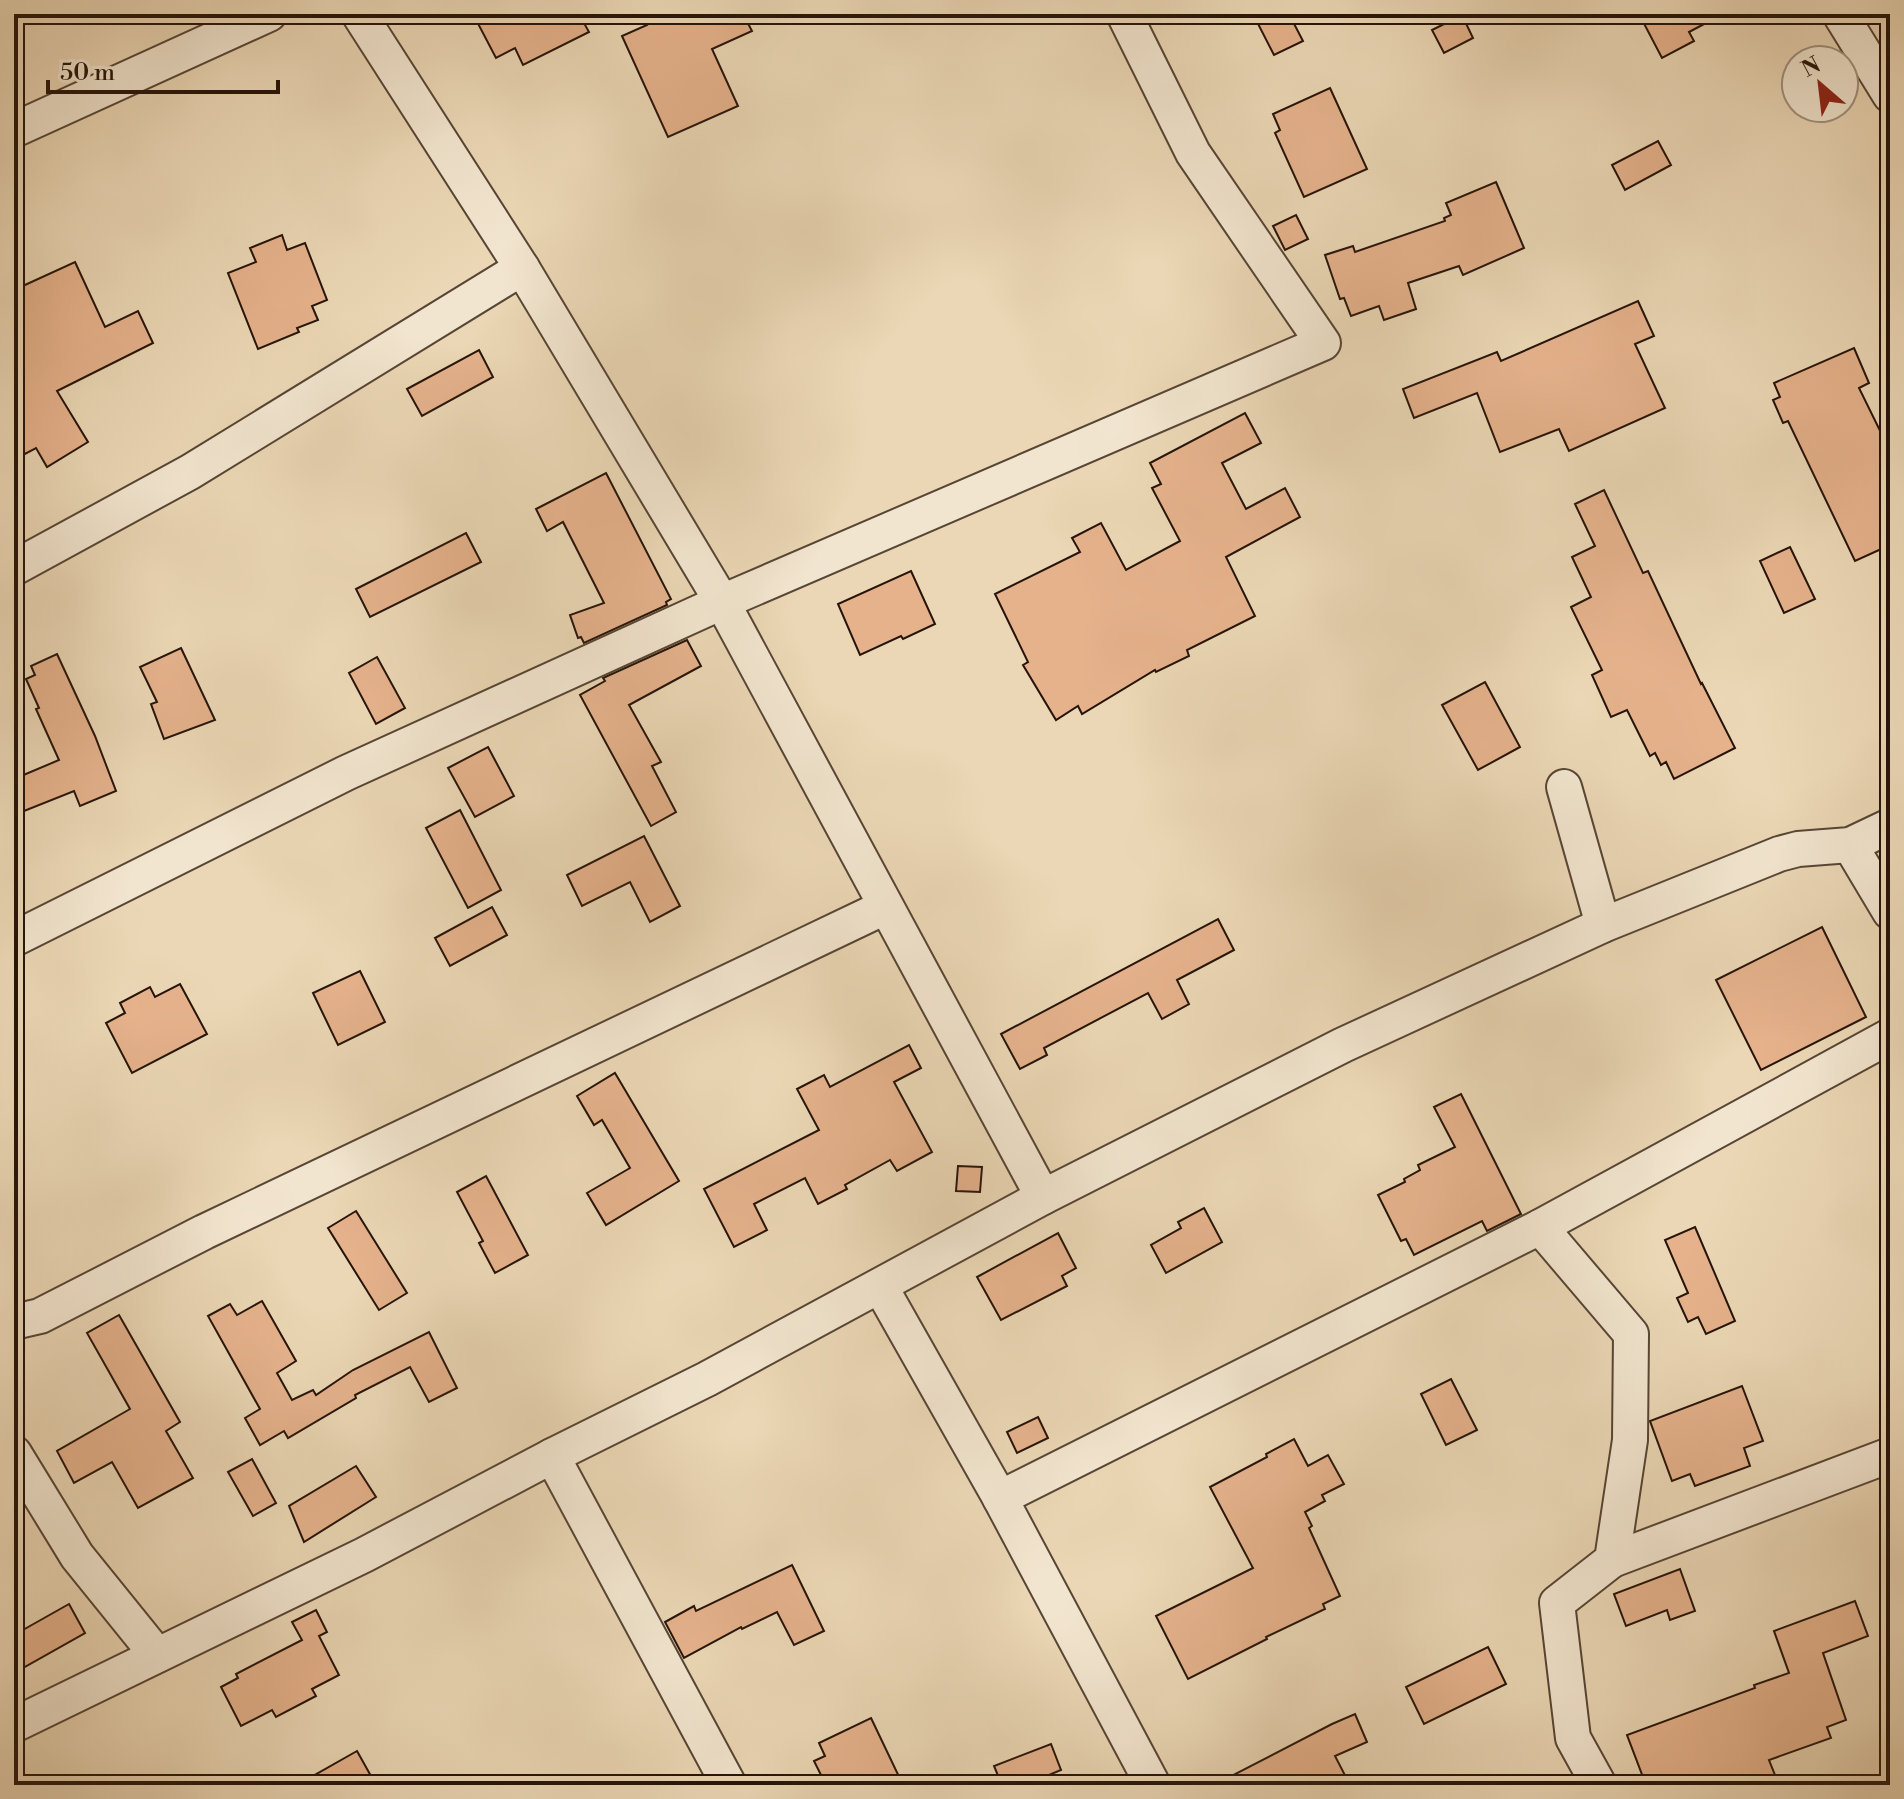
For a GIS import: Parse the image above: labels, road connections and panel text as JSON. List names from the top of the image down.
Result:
{
  "scale_bar": "50 m",
  "north": "top left"
}
